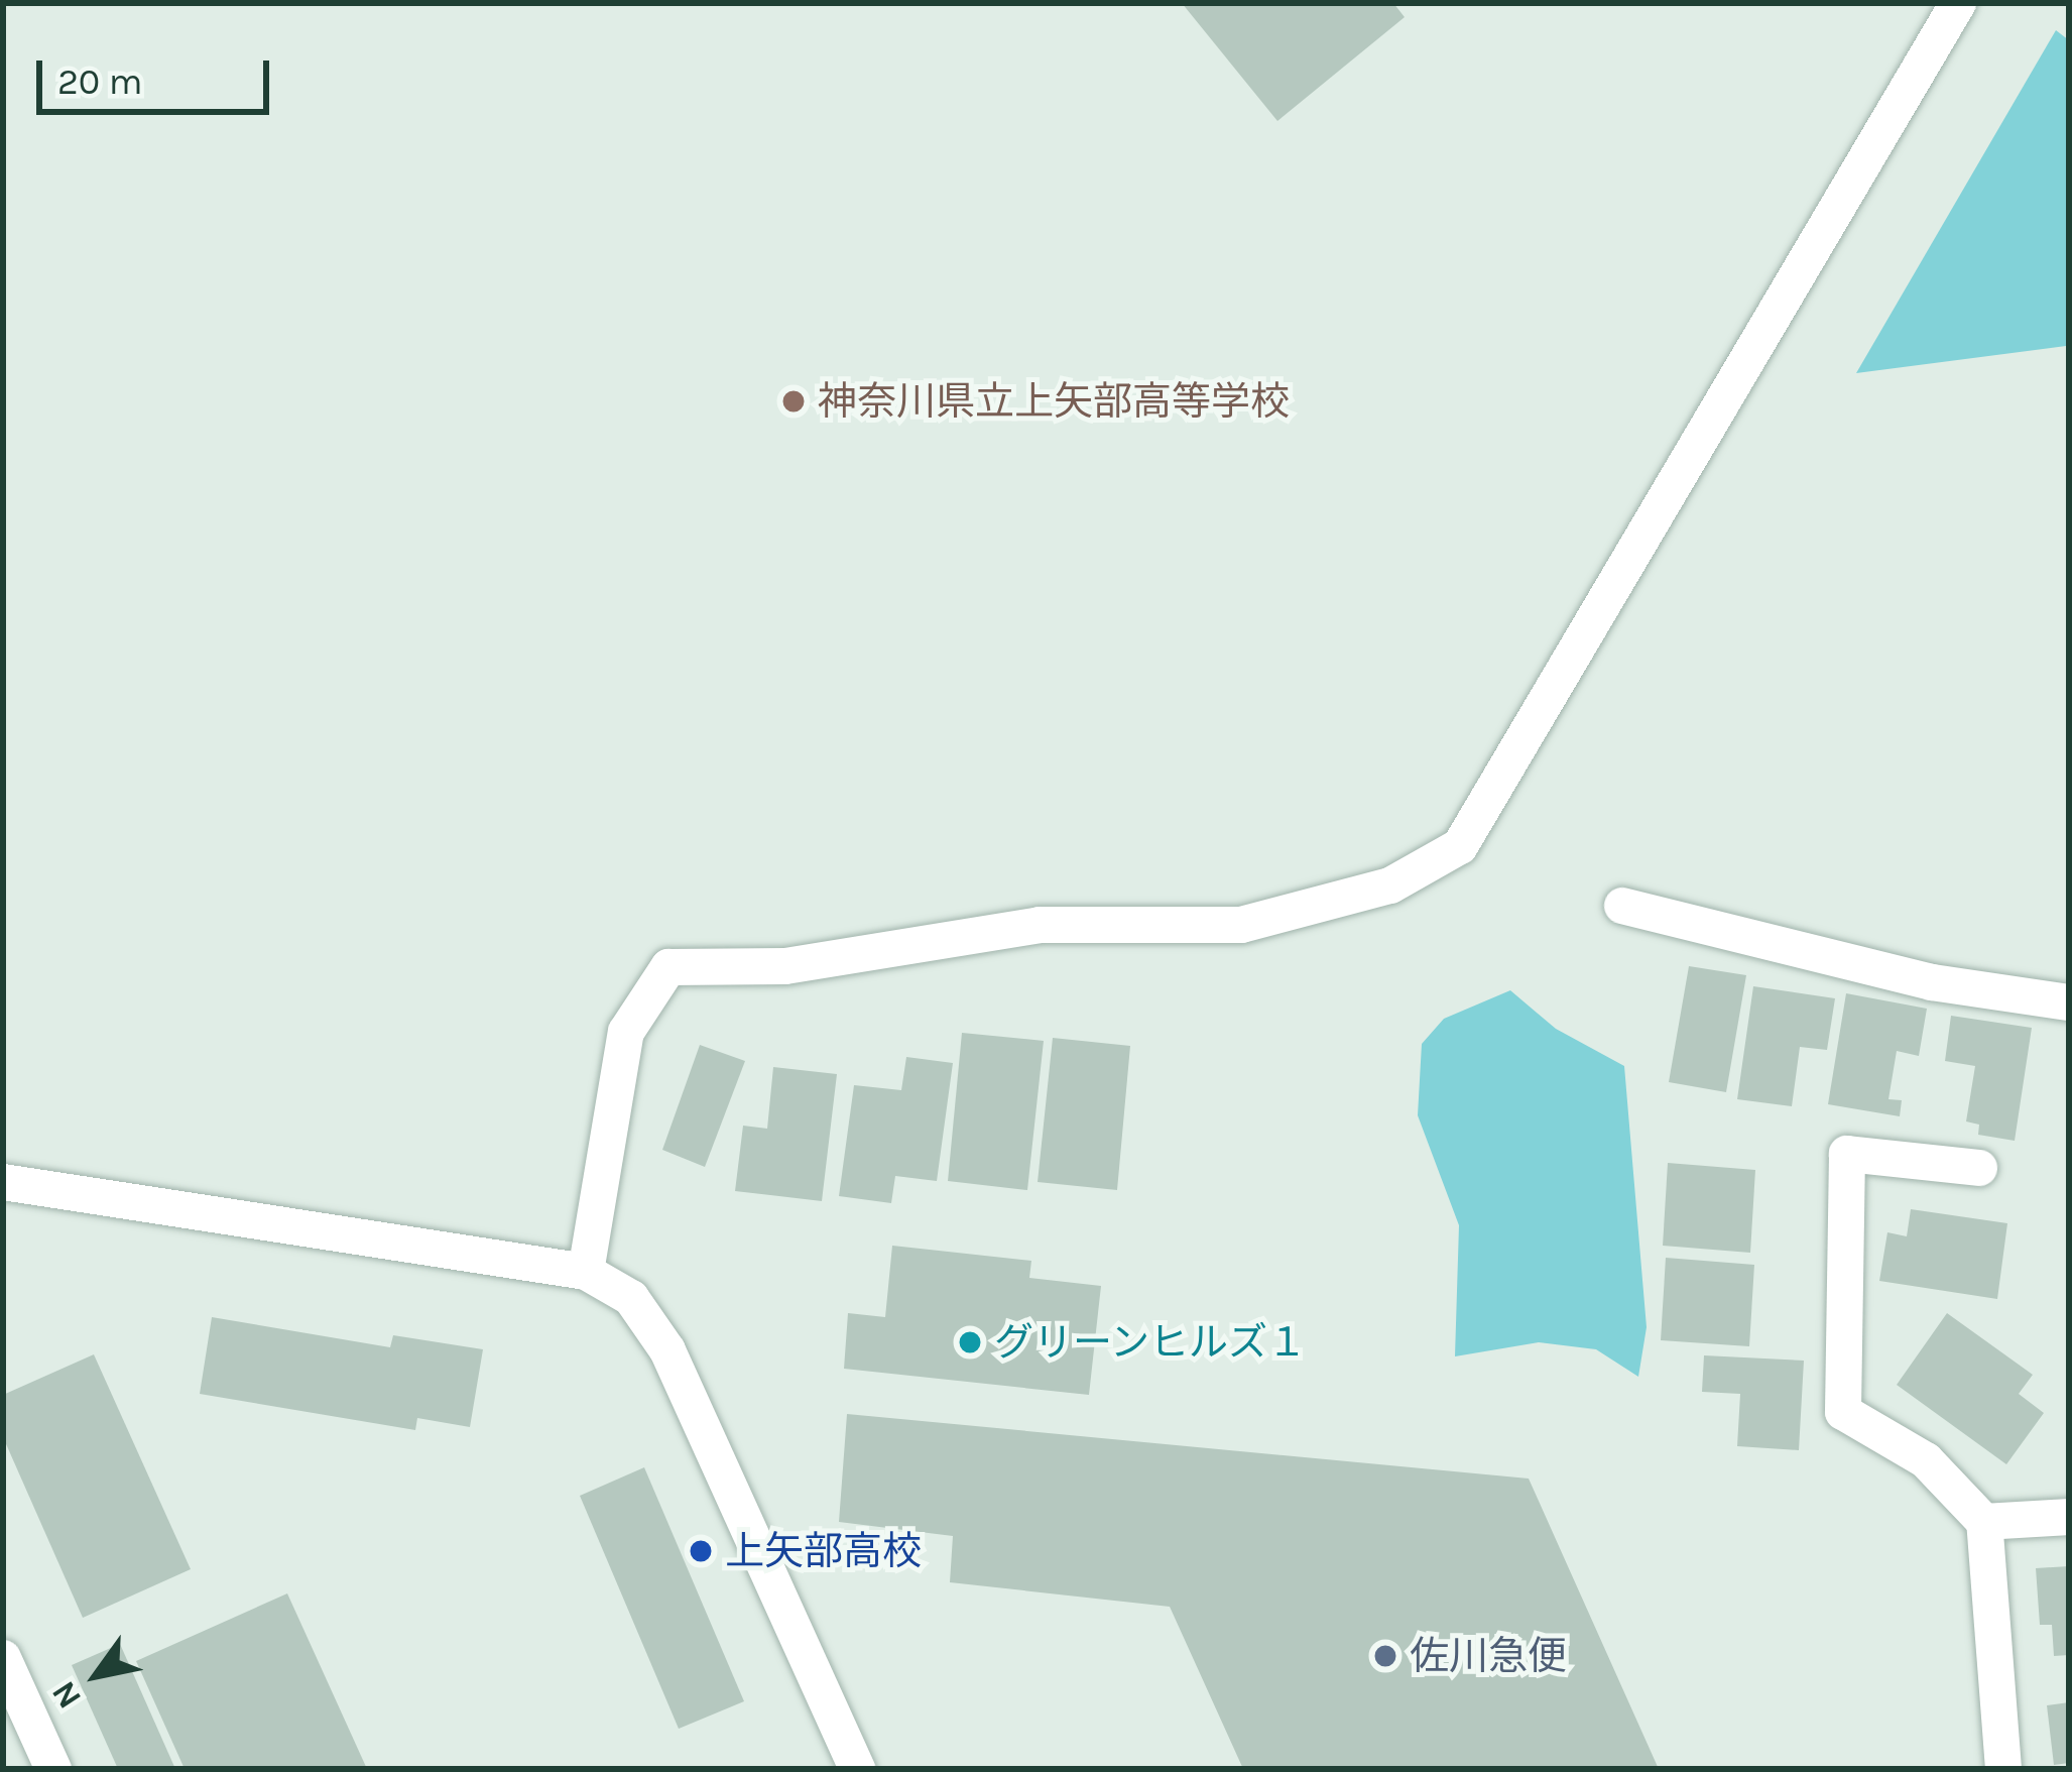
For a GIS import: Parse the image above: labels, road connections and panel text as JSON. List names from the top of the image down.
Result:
{
  "places": [
    "神奈川県立上矢部高等学校",
    "グリーンヒルズ１",
    "上矢部高校",
    "佐川急便"
  ],
  "scale_bar": "20 m",
  "north": "bottom left"
}
